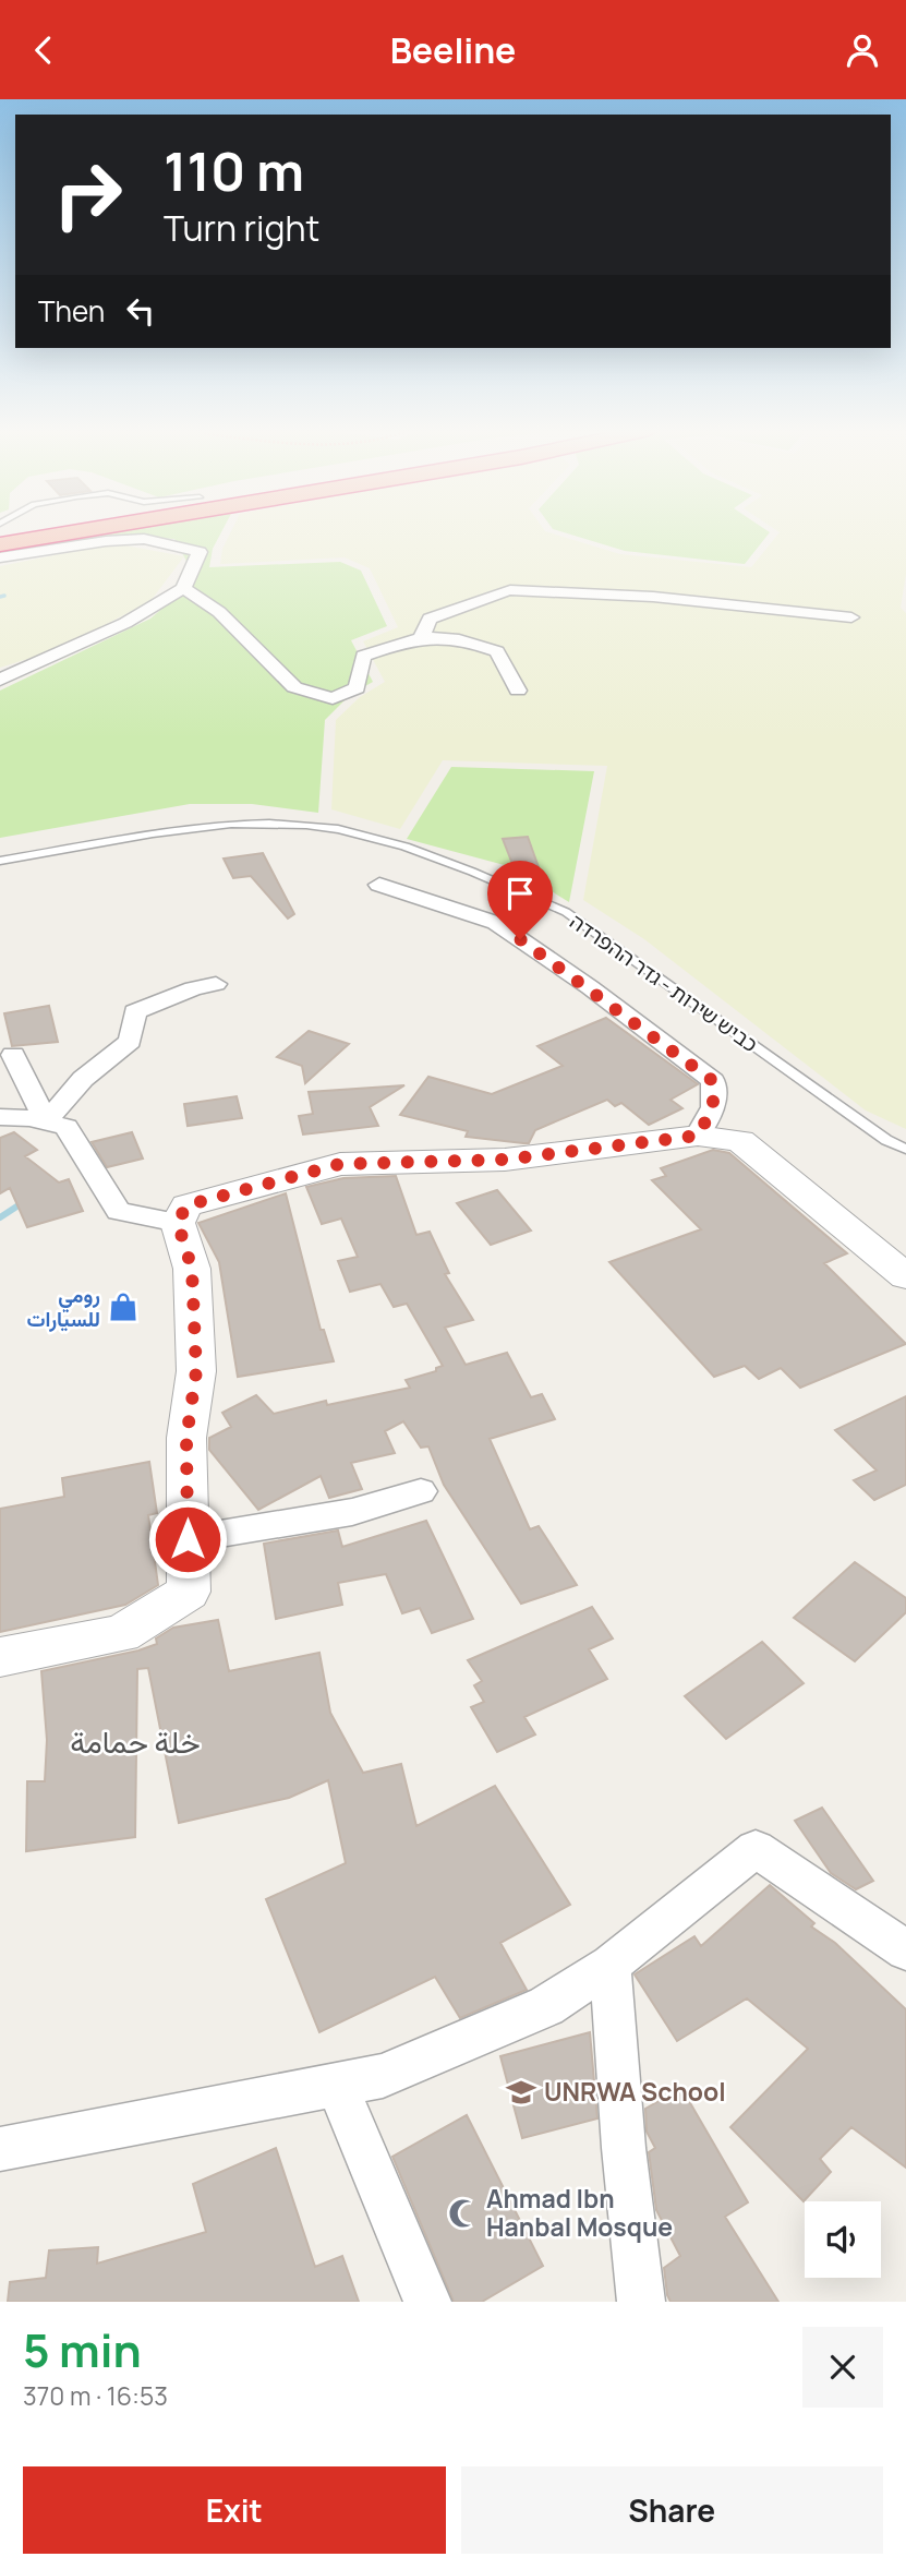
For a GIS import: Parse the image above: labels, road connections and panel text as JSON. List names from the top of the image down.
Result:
{
  "streets": {
    "lane": ["כביש שירות - גדר ההפרדה"]
  },
  "districts": ["خلة حمامة"],
  "places": {
    "shop": ["رومي للسيارات"],
    "school or university": ["UNRWA School"],
    "mosque": ["Ahmad Ibn Hanbal Mosque"]
  },
  "page": {
    "header": "Beeline",
    "turn": ["110 m", "Turn right"],
    "then": "Then",
    "heading": ["5 min", "370 m · 16:53"],
    "buttons": ["Exit", "Share"]
  }
}
